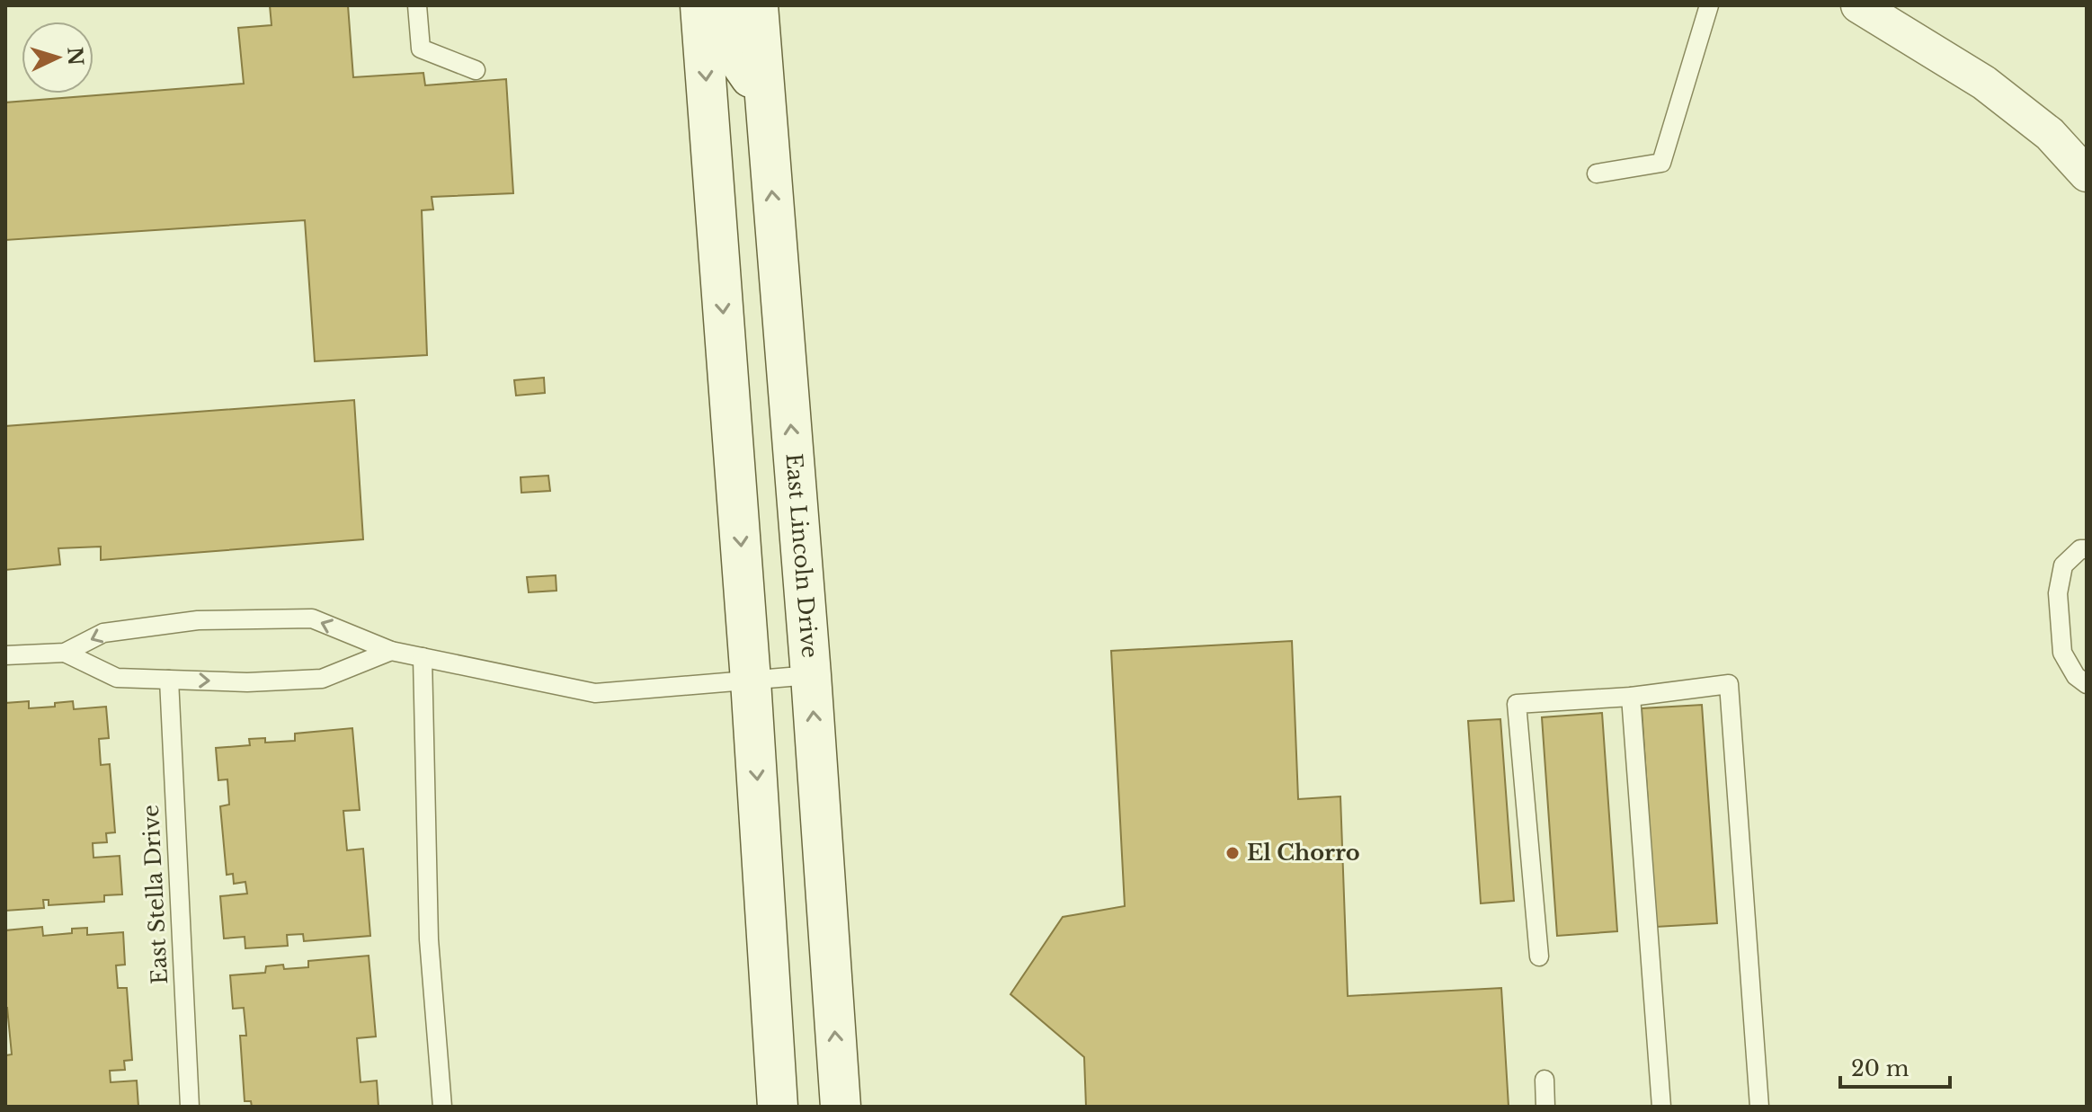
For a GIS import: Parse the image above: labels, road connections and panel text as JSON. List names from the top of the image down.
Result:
{
  "streets": {
    "main road": ["East Lincoln Drive"],
    "lane": ["East Stella Drive"]
  },
  "places": ["El Chorro"],
  "scale_bar": "20 m",
  "north": "right"
}
